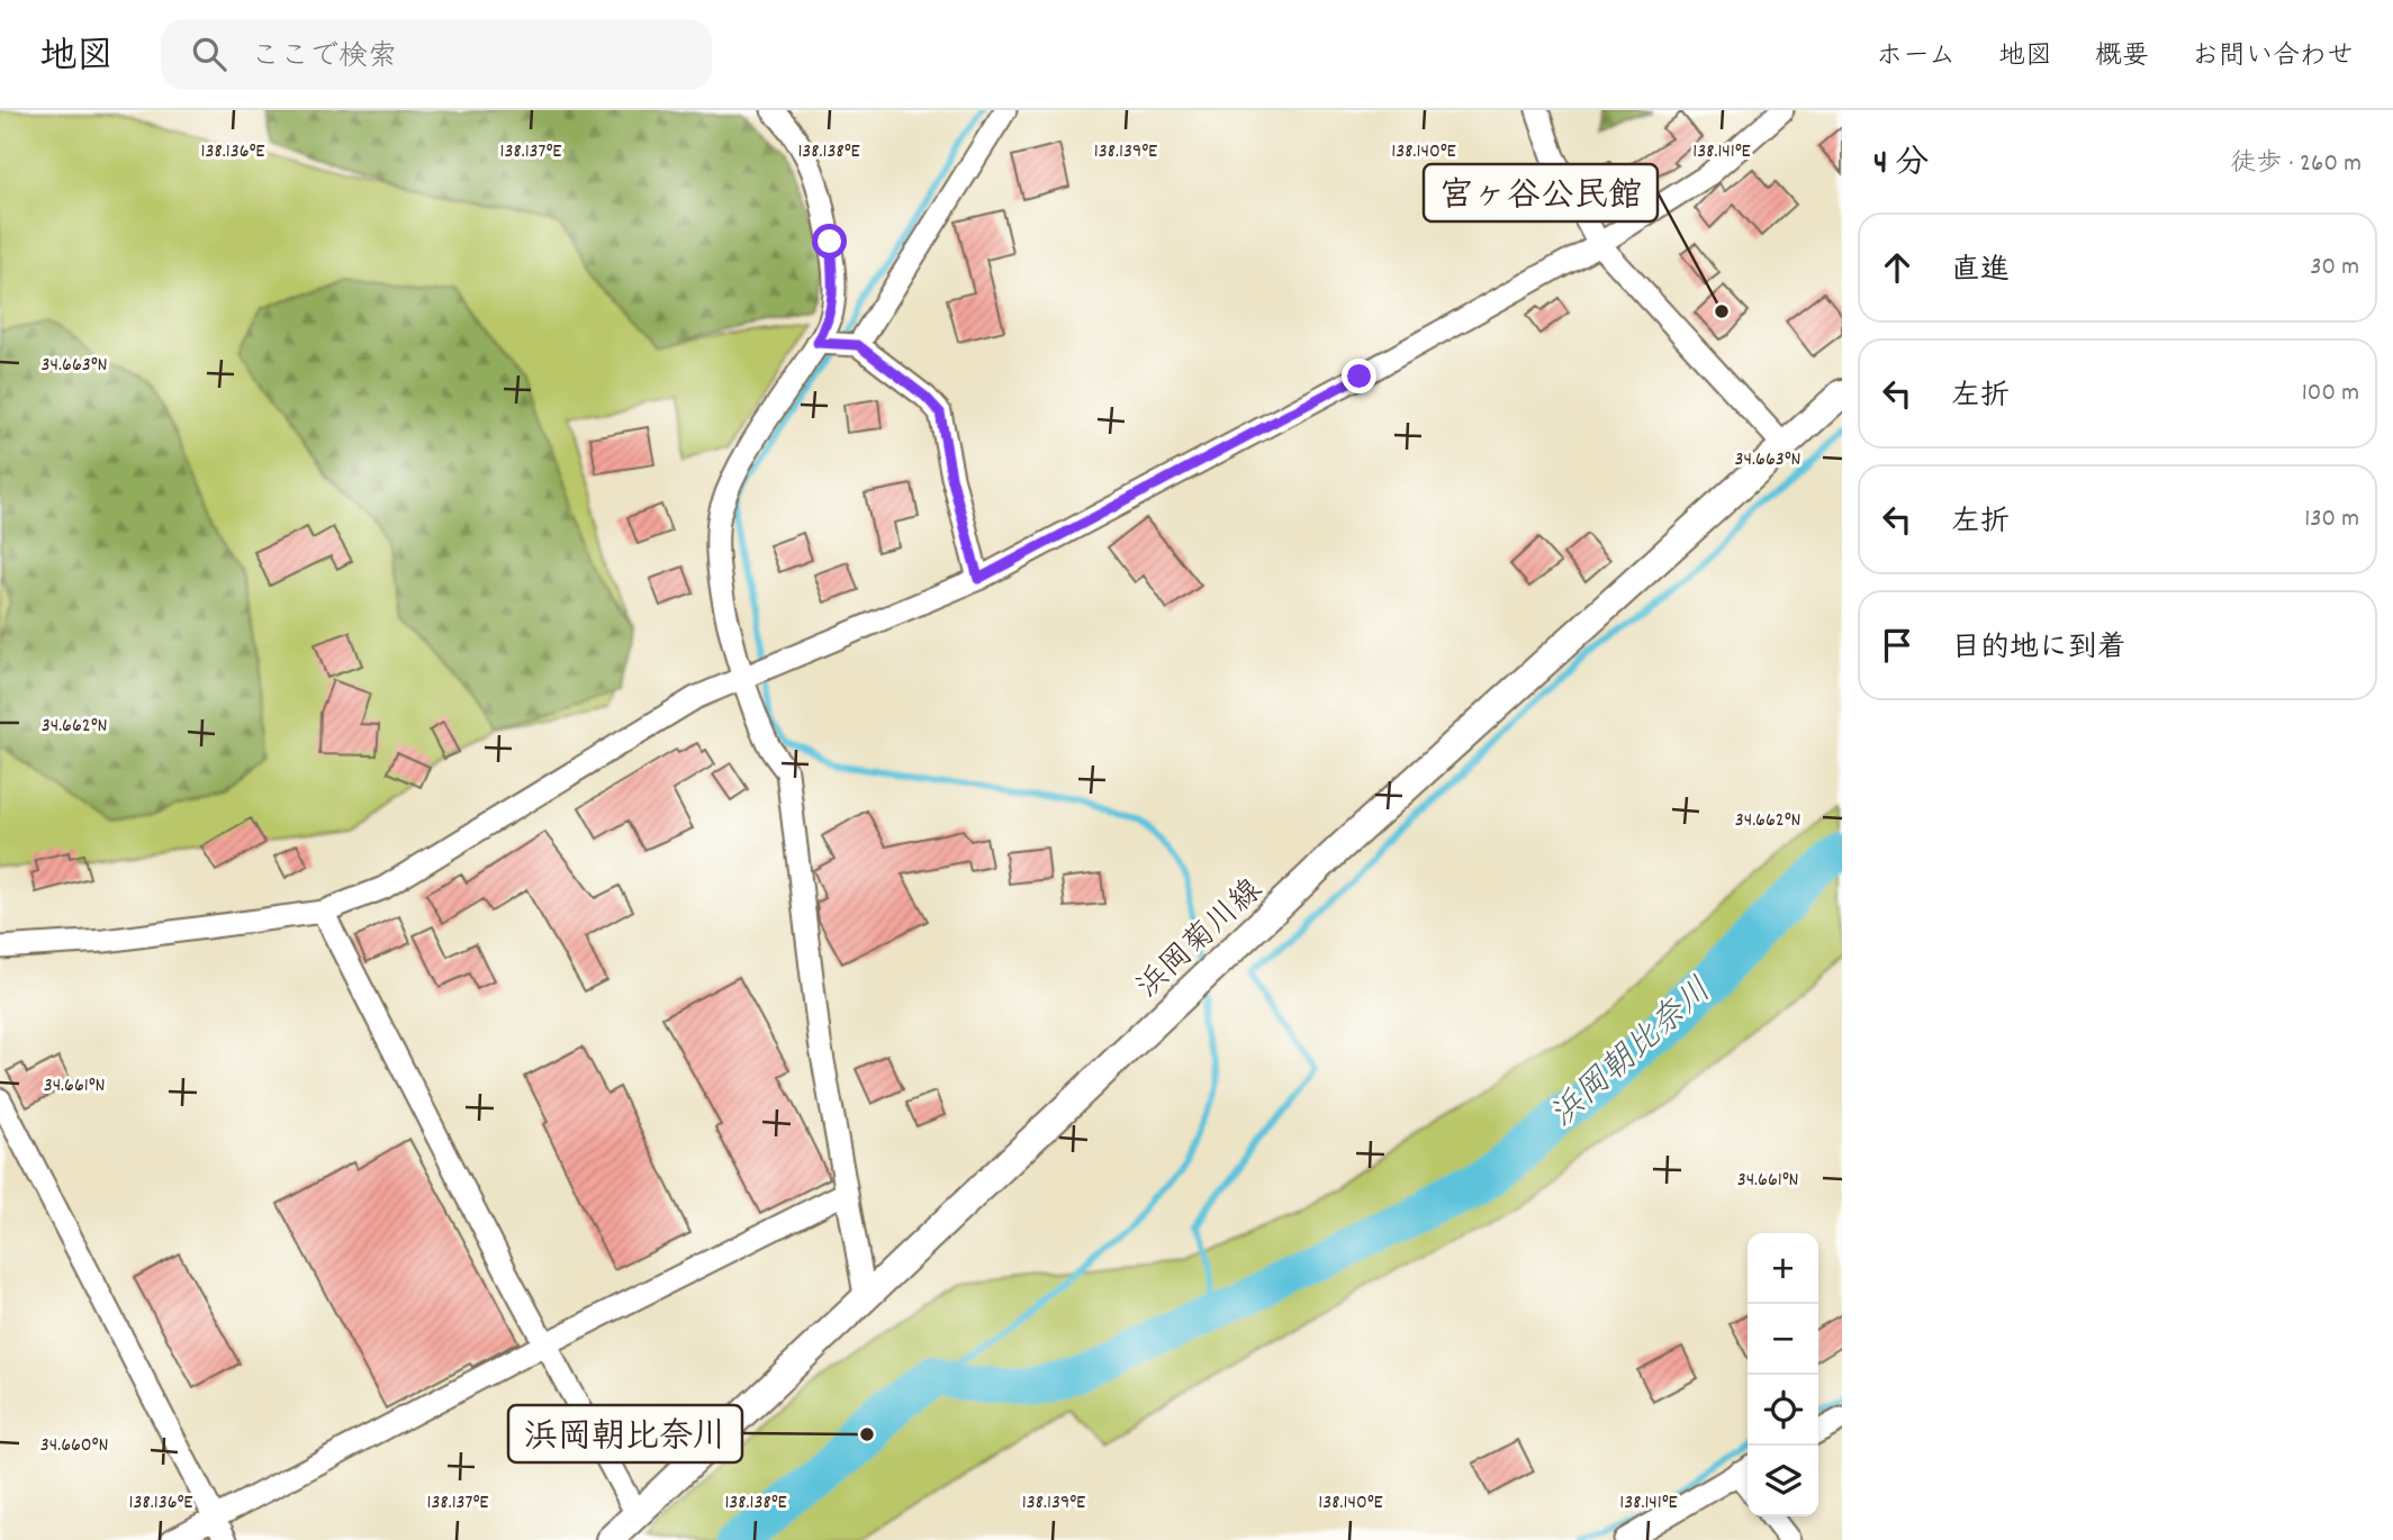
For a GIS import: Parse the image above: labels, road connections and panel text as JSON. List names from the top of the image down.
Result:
{
  "streets": {
    "main road": ["浜岡菊川線"]
  },
  "water": ["浜岡朝比奈川"],
  "places": ["宮ヶ谷公民館", "浜岡朝比奈川"],
  "page": {
    "header": "地図",
    "search": "ここで検索",
    "nav": [
      "ホーム",
      "地図",
      "概要",
      "お問い合わせ"
    ],
    "heading": ["4 分", "徒歩 · 260 m"],
    "list": [
      ["直進", "30 m"],
      ["左折", "100 m"],
      ["左折", "130 m"],
      "目的地に到着"
    ],
    "map_buttons": ["+", "−"]
  },
  "coordinates": [
    "138.136°E",
    "138.137°E",
    "138.138°E",
    "138.139°E",
    "138.140°E",
    "138.141°E",
    "34.663°N",
    "34.662°N",
    "34.661°N",
    "34.660°N"
  ]
}
